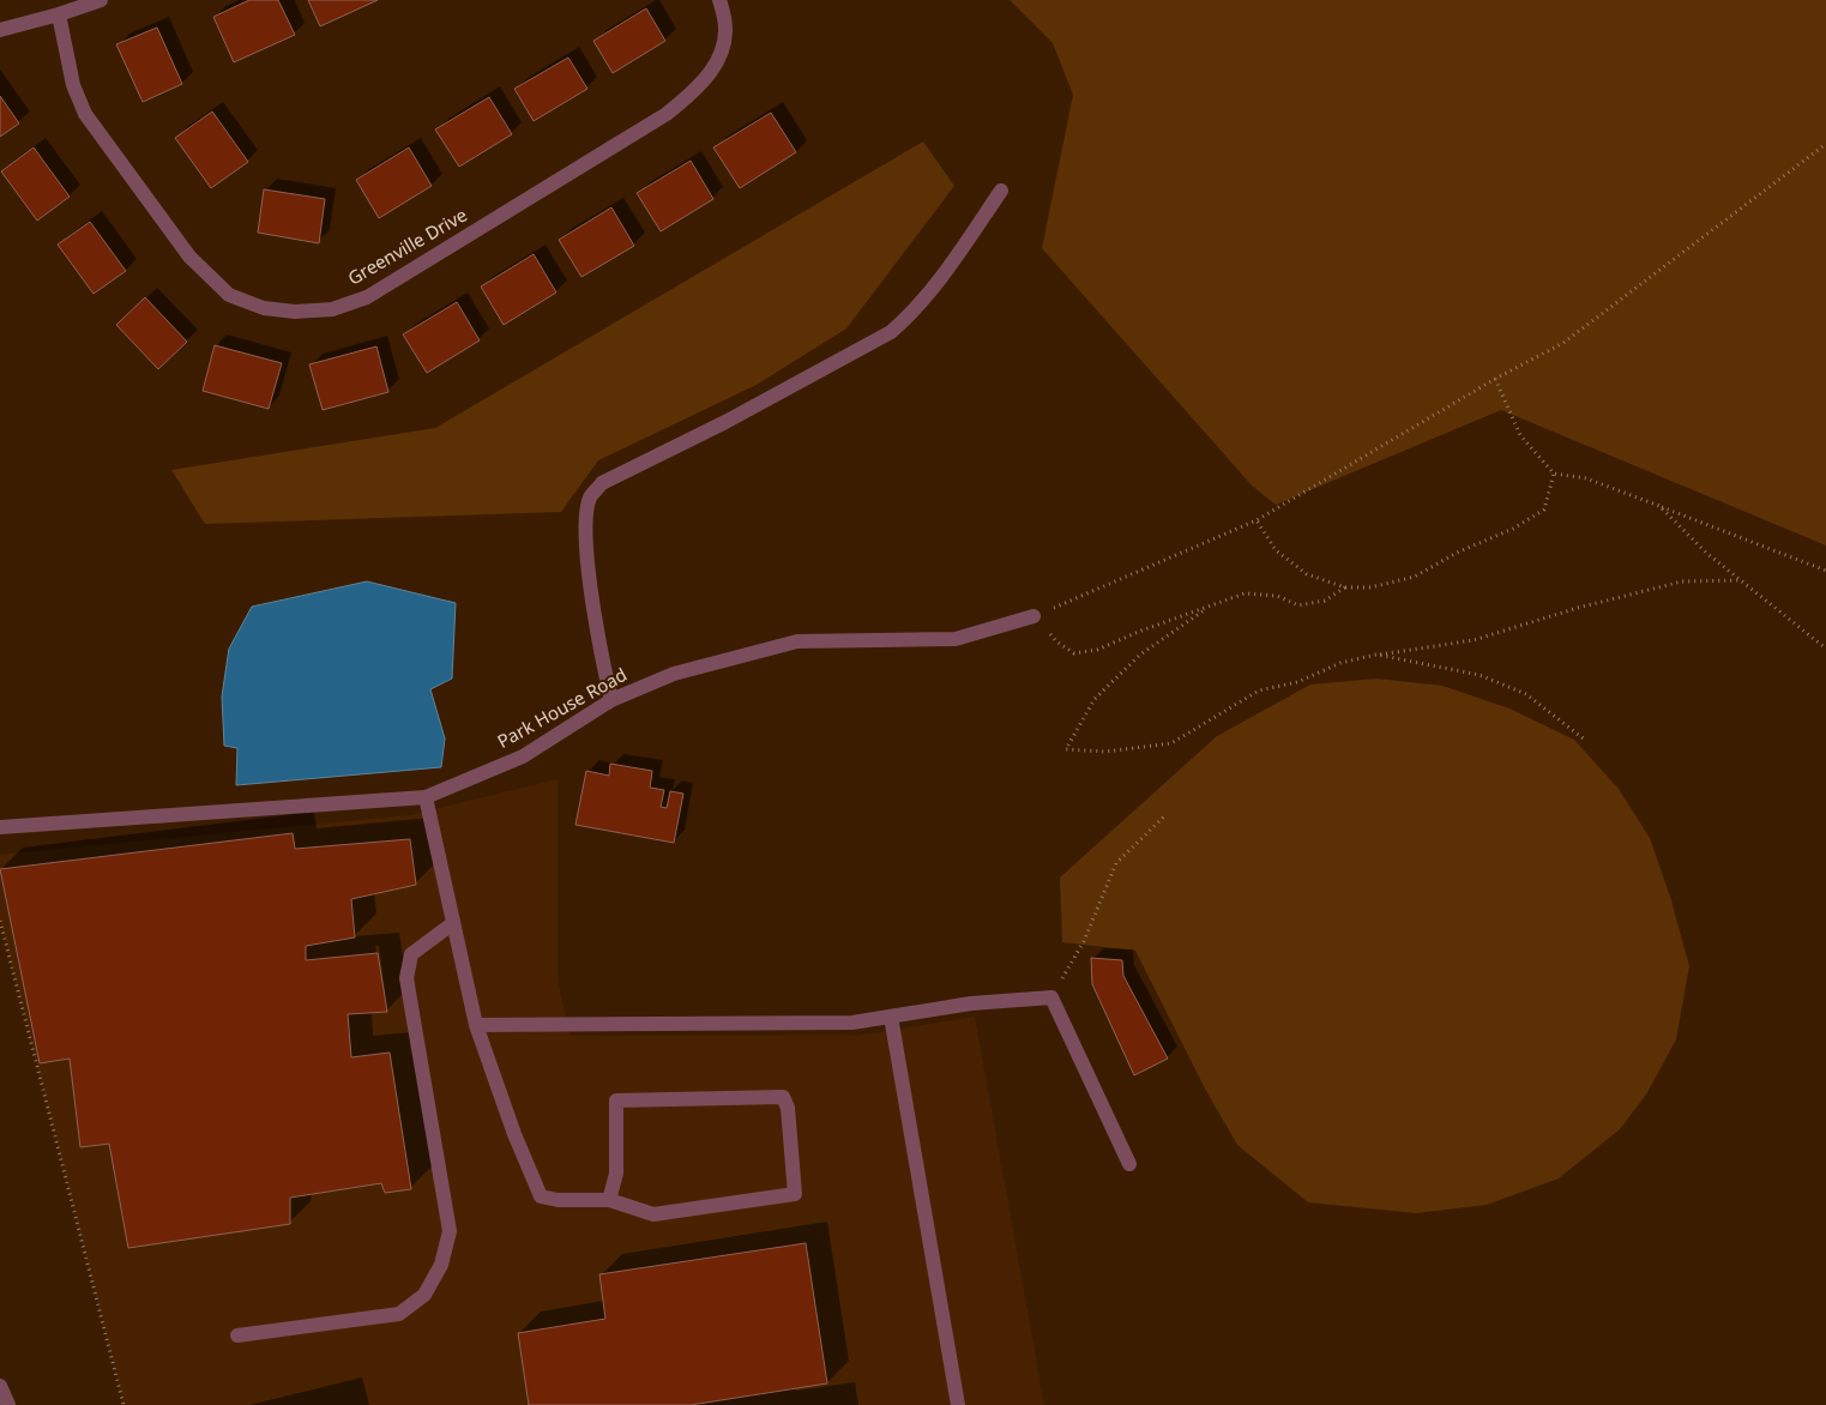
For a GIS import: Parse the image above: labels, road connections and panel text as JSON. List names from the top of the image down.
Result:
{
  "streets": {
    "street": ["Greenville Drive", "Park House Road"]
  }
}
